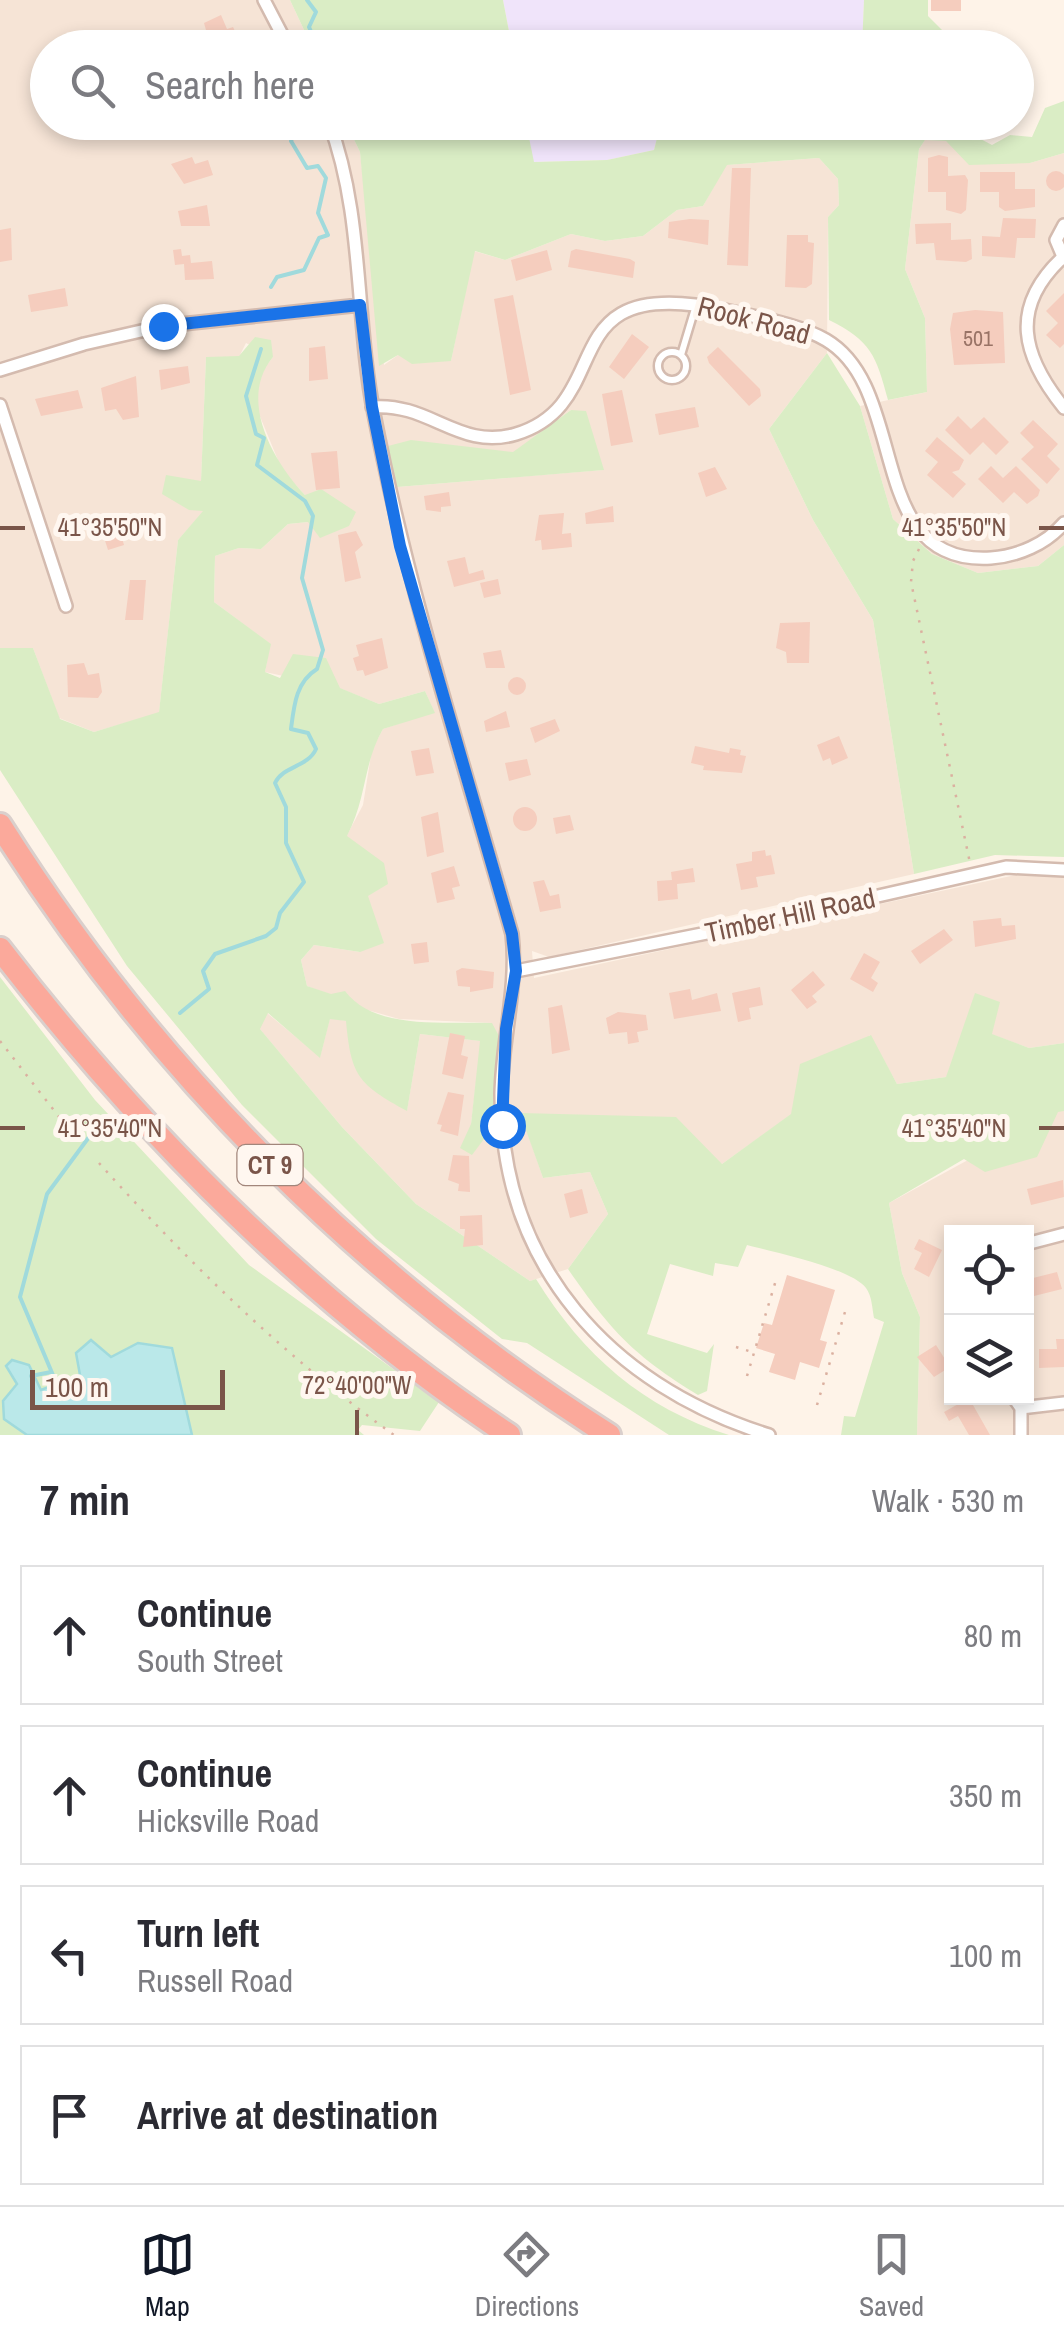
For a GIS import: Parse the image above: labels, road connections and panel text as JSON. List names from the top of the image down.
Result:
{
  "streets": {
    "highway": ["CT 9"],
    "street": ["Rook Road", "Timber Hill Road"]
  },
  "house_numbers": ["501"],
  "scale_bar": "100 m",
  "page": {
    "search": "Search here",
    "scale": "100 m",
    "heading": ["7 min", "Walk · 530 m"],
    "list": [
      ["Continue", "South Street", "80 m"],
      ["Continue", "Hicksville Road", "350 m"],
      ["Turn left", "Russell Road", "100 m"],
      "Arrive at destination"
    ],
    "nav": ["Map", "Directions", "Saved"]
  },
  "coordinates": ["41°35'50\"N", "41°35'40\"N", "72°40'00\"W"]
}
